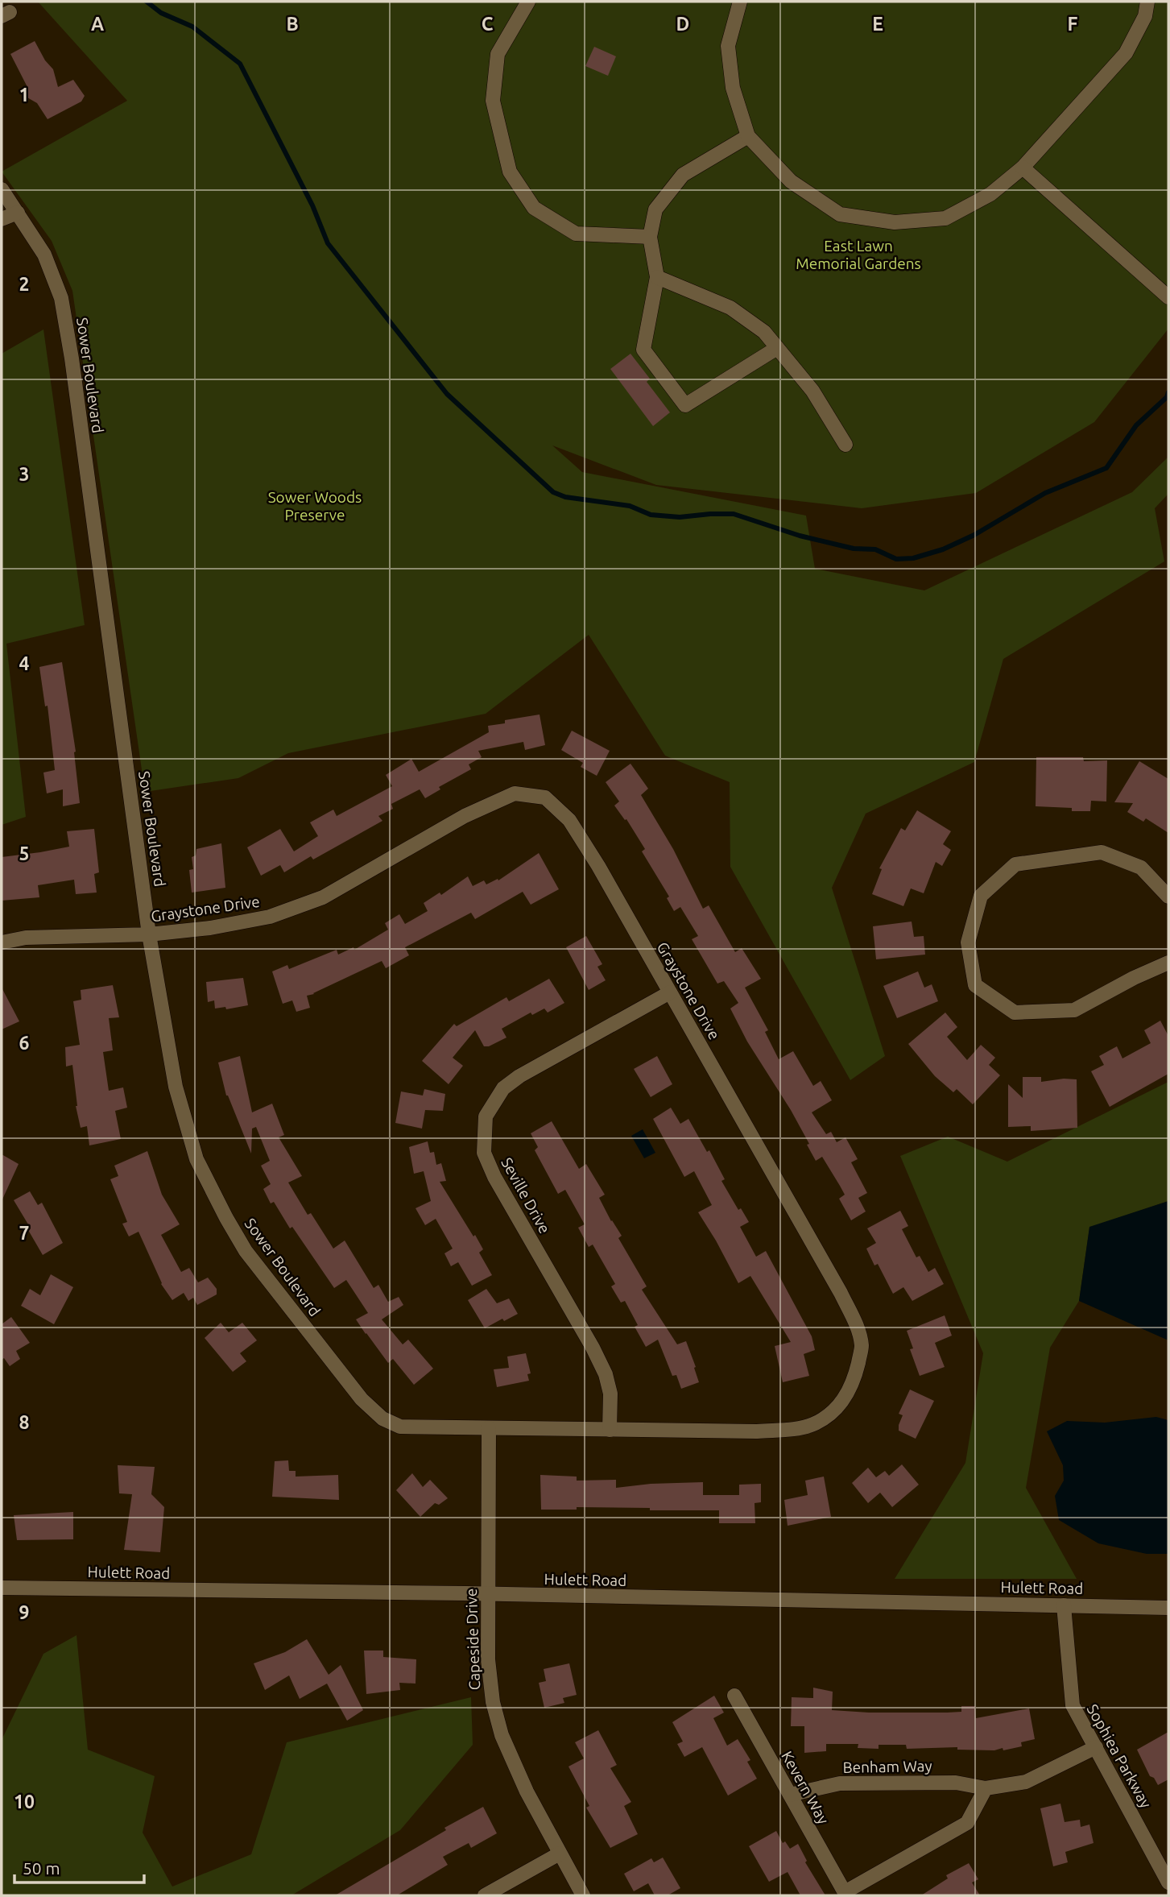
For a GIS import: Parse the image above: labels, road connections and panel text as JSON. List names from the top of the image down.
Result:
{
  "streets": {
    "street": [
      "Sower Boulevard",
      "Graystone Drive",
      "Seville Drive",
      "Hulett Road",
      "Capeside Drive",
      "Sophiea Parkway",
      "Benham Way",
      "Kevern Way"
    ]
  },
  "crossings": [
    ["Sower Boulevard", "Graystone Drive"],
    ["Sower Boulevard", "Capeside Drive"],
    ["Graystone Drive", "Seville Drive"],
    ["Graystone Drive", "Capeside Drive"],
    ["Hulett Road", "Capeside Drive"],
    ["Hulett Road", "Sophiea Parkway"],
    ["Sophiea Parkway", "Benham Way"],
    ["Benham Way", "Kevern Way"]
  ],
  "parks": ["East Lawn Memorial Gardens", "Sower Woods Preserve"],
  "scale_bar": "50 m",
  "grid": {
    "columns": [
      "A",
      "B",
      "C",
      "D",
      "E",
      "F"
    ],
    "rows": [
      "1",
      "2",
      "3",
      "4",
      "5",
      "6",
      "7",
      "8",
      "9",
      "10"
    ]
  }
}
